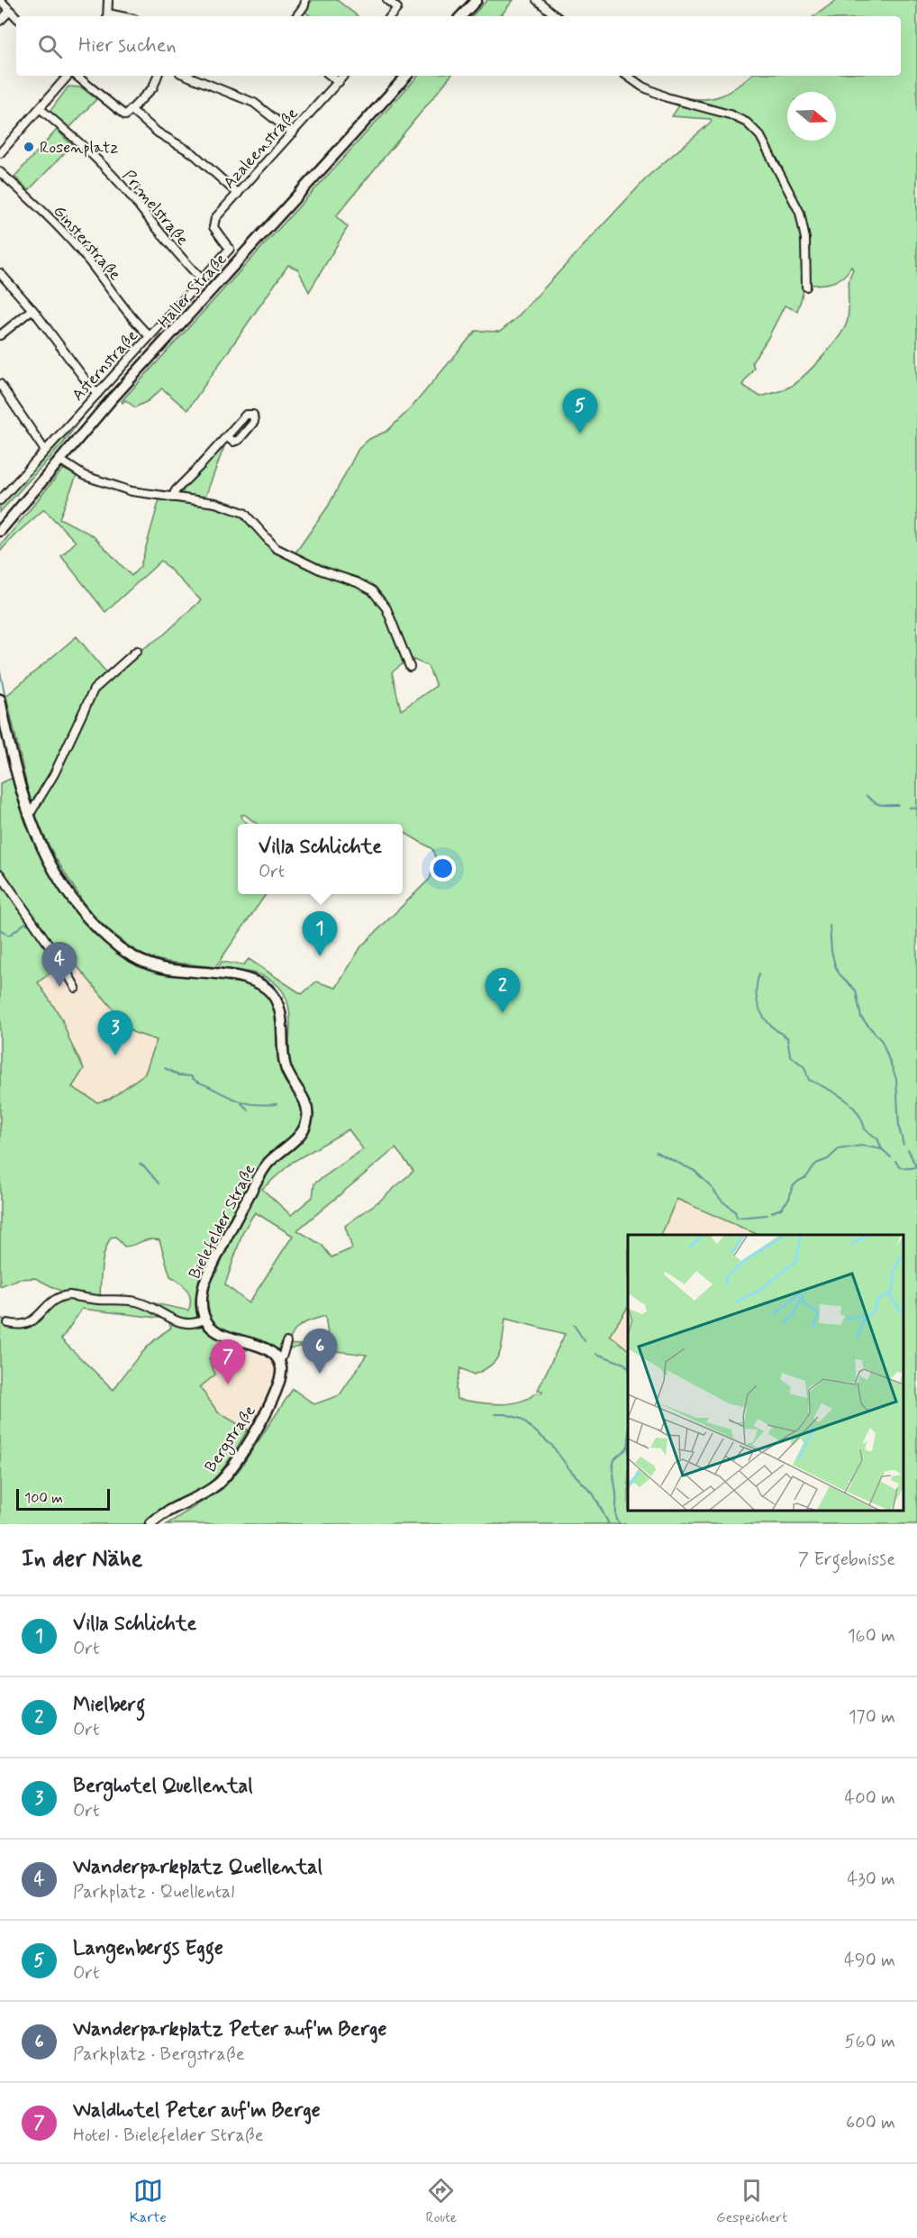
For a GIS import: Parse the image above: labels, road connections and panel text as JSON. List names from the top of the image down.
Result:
{
  "streets": {
    "main road": ["Haller Straße", "Bielefelder Straße", "Bergstraße"],
    "street": [
      "Azaleenstraße",
      "Primelstraße",
      "Ginsterstraße",
      "Asternstraße"
    ]
  },
  "crossings": [
    ["Azaleenstraße", "Asternstraße"],
    ["Primelstraße", "Asternstraße"],
    ["Ginsterstraße", "Asternstraße"]
  ],
  "places": ["Rosenplatz"],
  "scale_bar": "100 m",
  "north": "right",
  "page": {
    "search": "Hier suchen",
    "pins": [
      "5",
      "1",
      "4",
      "2",
      "3",
      "6",
      "7"
    ],
    "popup": ["Villa Schlichte", "Ort"],
    "scale": "100 m",
    "heading": ["In der Nähe", "7 Ergebnisse"],
    "list": [
      {
        "mark": "1",
        "name": "Villa Schlichte",
        "note": "Ort",
        "value": "160 m"
      },
      {
        "mark": "2",
        "name": "Mielberg",
        "note": "Ort",
        "value": "170 m"
      },
      {
        "mark": "3",
        "name": "Berghotel Quellental",
        "note": "Ort",
        "value": "400 m"
      },
      {
        "mark": "4",
        "name": "Wanderparkplatz Quellental",
        "note": "Parkplatz · Quellental",
        "value": "430 m"
      },
      {
        "mark": "5",
        "name": "Langenbergs Egge",
        "note": "Ort",
        "value": "490 m"
      },
      {
        "mark": "6",
        "name": "Wanderparkplatz Peter auf'm Berge",
        "note": "Parkplatz · Bergstraße",
        "value": "560 m"
      },
      {
        "mark": "7",
        "name": "Waldhotel Peter auf'm Berge",
        "note": "Hotel · Bielefelder Straße",
        "value": "600 m"
      }
    ],
    "nav": ["Karte", "Route", "Gespeichert"]
  }
}
